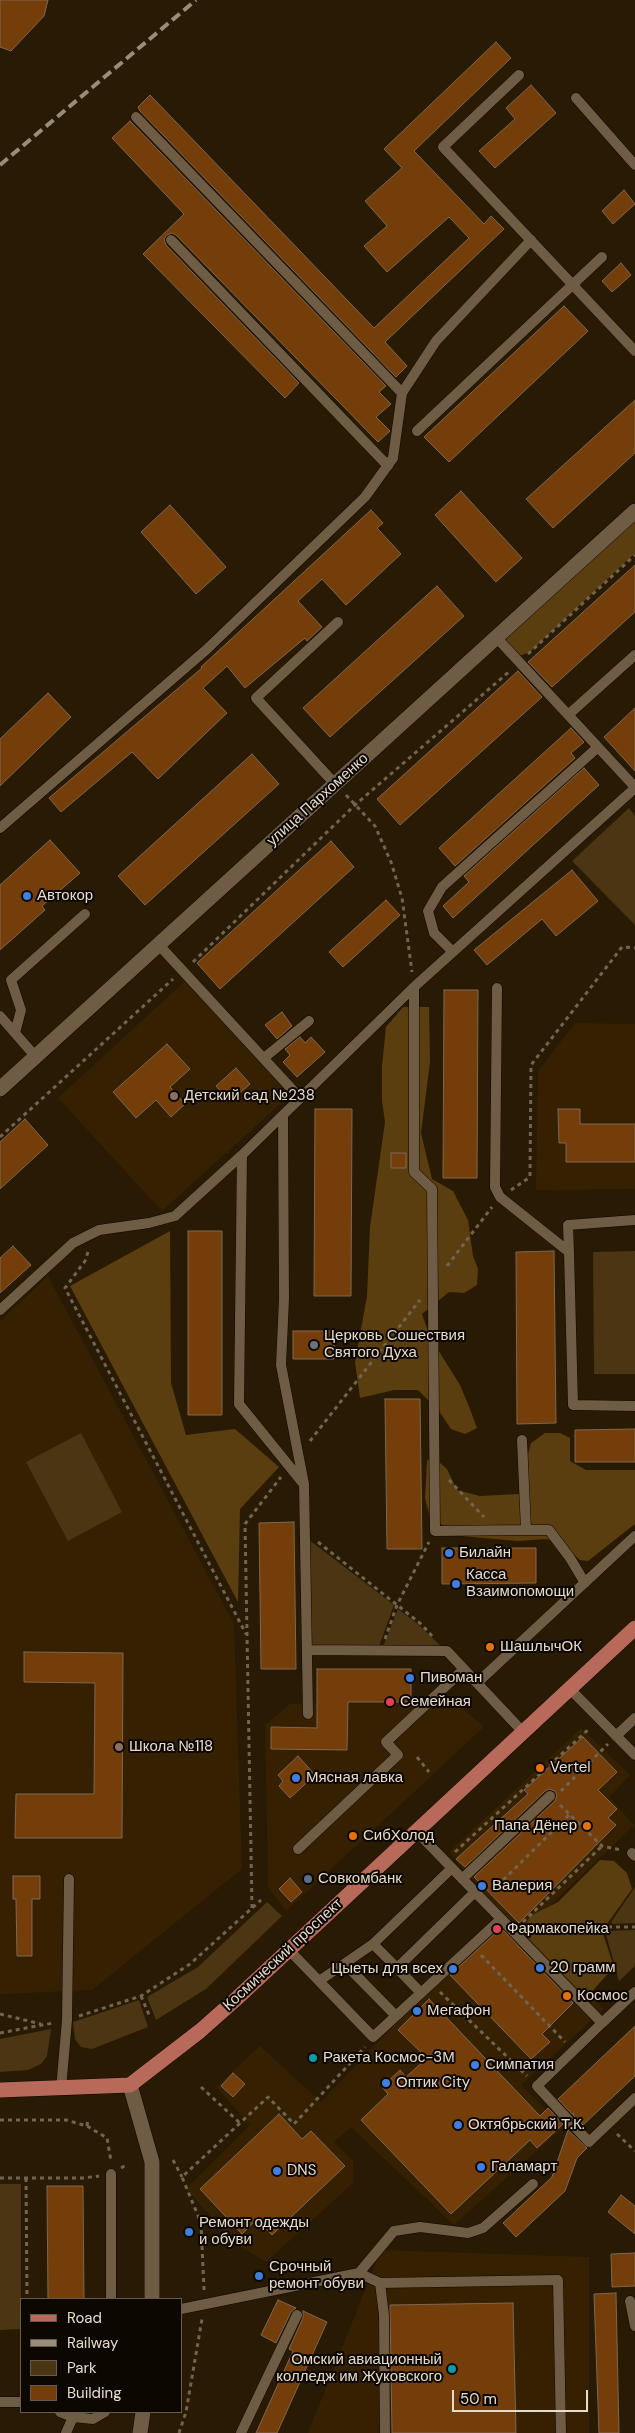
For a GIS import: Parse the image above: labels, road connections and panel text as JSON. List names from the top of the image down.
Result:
{
  "streets": {
    "main road": ["Космический проспект"],
    "street": ["улица Пархоменко"]
  },
  "places": [
    "Автокор",
    "Детский сад №238",
    "Церковь Сошествия Святого Духа",
    "Билайн",
    "Касса Взаимопомощи",
    "ШашлычОК",
    "Пивоман",
    "Семейная",
    "Школа №118",
    "Vertel",
    "Мясная лавка",
    "Папа Дёнер",
    "СибХолод",
    "Совкомбанк",
    "Валерия",
    "Фармакопейка",
    "20 грамм",
    "Цыеты для всех",
    "Космос",
    "Мегафон",
    "Ракета Космос-3М",
    "Симпатия",
    "Оптик City",
    "Октябрьский Т.К.",
    "Галамарт",
    "DNS",
    "Ремонт одежды и обуви",
    "Срочный ремонт обуви",
    "Омский авиационный колледж им Жуковского"
  ],
  "legend": [
    "Road",
    "Railway",
    "Park",
    "Building"
  ],
  "scale_bar": "50 m"
}
